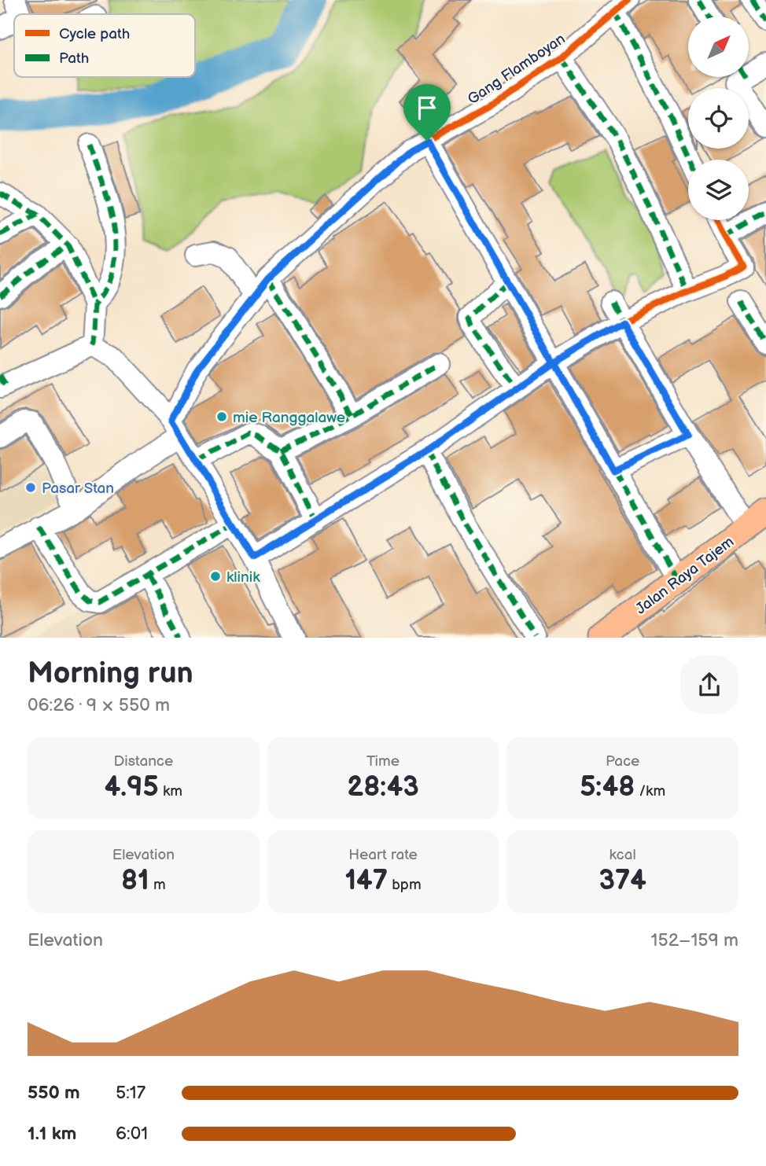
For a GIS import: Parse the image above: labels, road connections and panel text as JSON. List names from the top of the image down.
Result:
{
  "streets": {
    "main road": ["Jalan Raya Tajem"],
    "street": ["Gang Flamboyan"]
  },
  "places": ["mie Ranggalawe", "Pasar Stan", "klinik"],
  "legend": ["Cycle path", "Path"],
  "north": "top right",
  "page": {
    "heading": ["Morning run", "06:26 · 9 × 550 m"],
    "stats": [
      ["Distance", "4.95 km"],
      ["Time", "28:43"],
      ["Pace", "5:48 /km"],
      ["Elevation", "81 m"],
      ["Heart rate", "147 bpm"],
      ["kcal", "374"]
    ],
    "chart": ["Elevation", "152–159 m"],
    "list": [
      {
        "name": "550 m",
        "note": "5:17"
      },
      {
        "name": "1.1 km",
        "note": "6:01"
      }
    ]
  }
}
